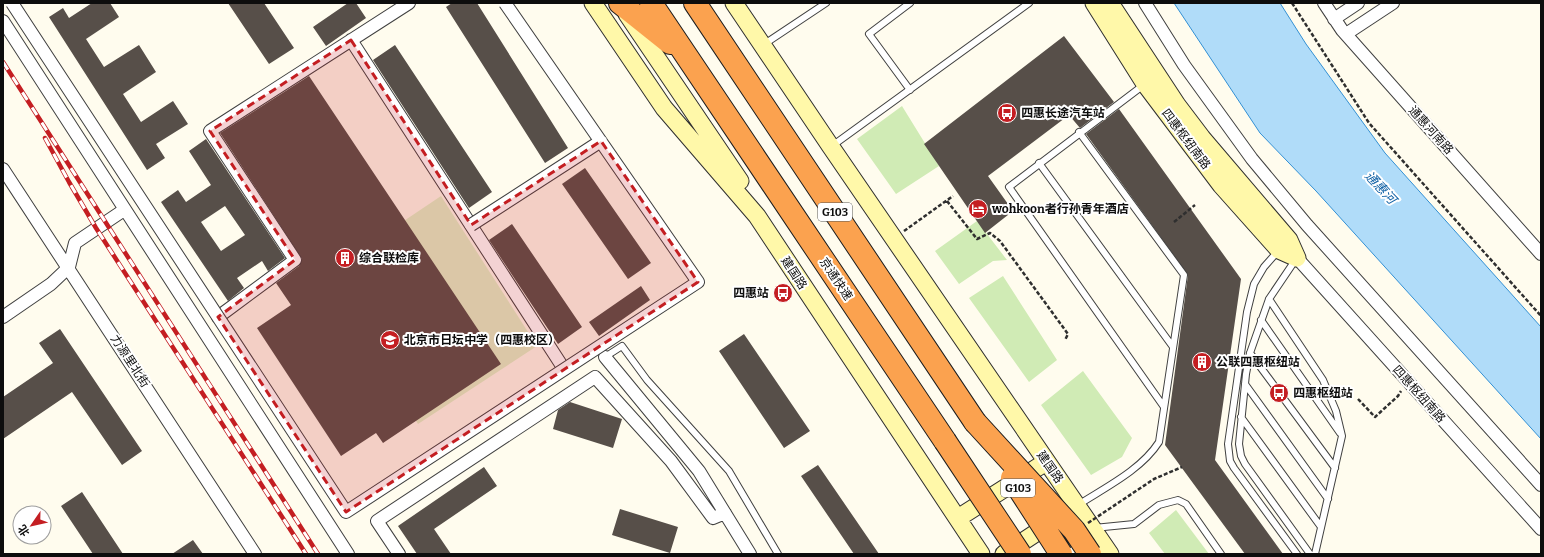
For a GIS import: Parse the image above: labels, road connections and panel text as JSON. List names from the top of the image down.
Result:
{
  "streets": {
    "highway": ["G103", "京通快速"],
    "main road": ["四惠枢纽南路", "建国路"],
    "street": ["通惠河南路", "力源里北街"]
  },
  "water": ["通惠河"],
  "places": {
    "bus stop": ["四惠长途汽车站", "四惠站", "四惠枢纽站"],
    "hotel": ["wohkoon者行孙青年酒店"],
    "building": ["综合联检库", "公联四惠枢纽站"],
    "school or university": ["北京市日坛中学（四惠校区）"]
  },
  "north": "bottom left"
}
